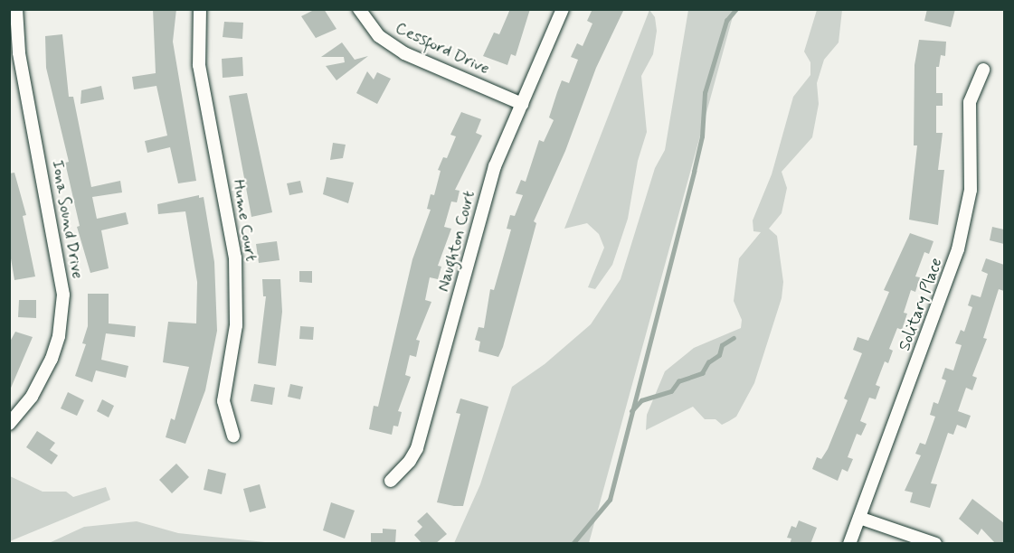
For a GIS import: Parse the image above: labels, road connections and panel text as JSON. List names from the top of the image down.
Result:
{
  "streets": {
    "street": [
      "Cessford Drive",
      "Iona Sound Drive",
      "Hume Court",
      "Naughton Court",
      "Solitary Place"
    ]
  },
  "crossings": [
    ["Cessford Drive", "Naughton Court"]
  ]
}
